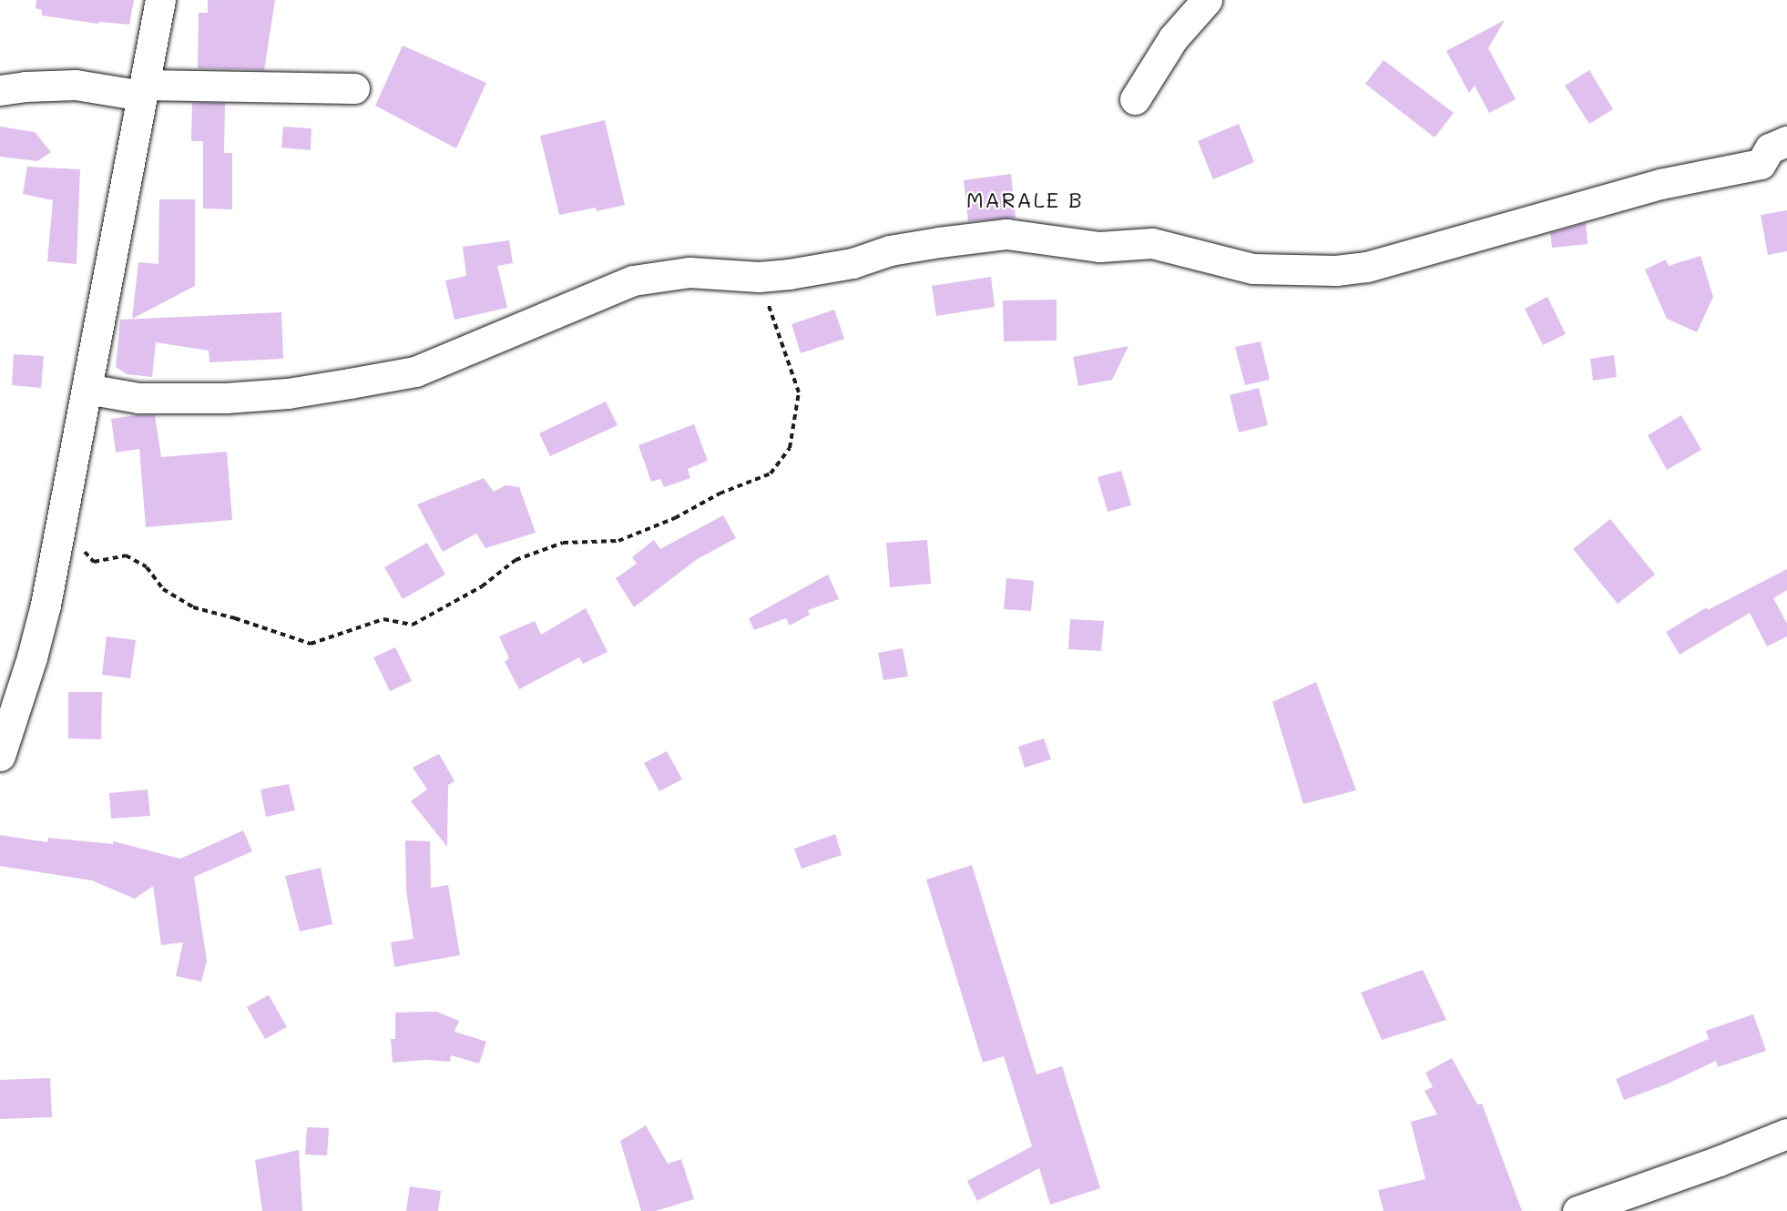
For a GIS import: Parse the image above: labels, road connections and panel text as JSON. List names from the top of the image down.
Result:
{
  "districts": ["MARALE B"]
}
